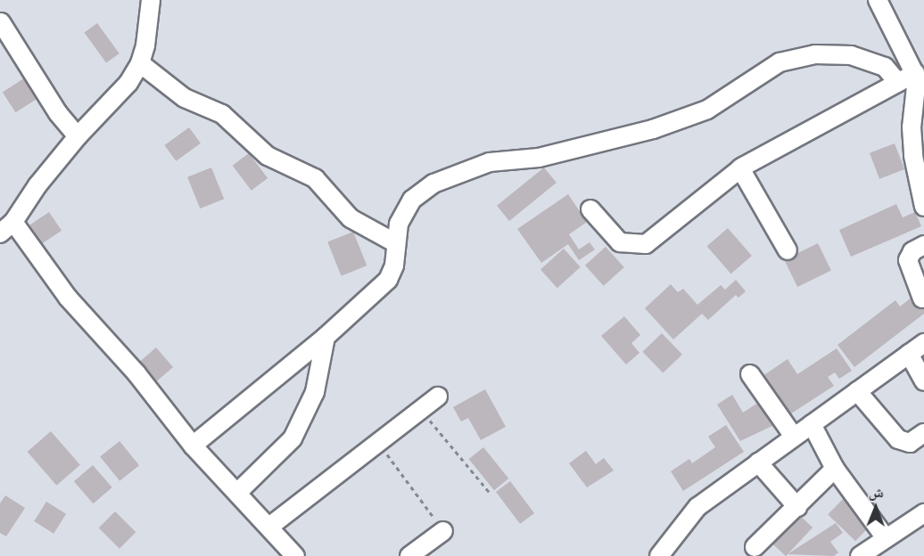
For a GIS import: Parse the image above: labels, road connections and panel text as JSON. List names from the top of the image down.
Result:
{
  "north": "top"
}
